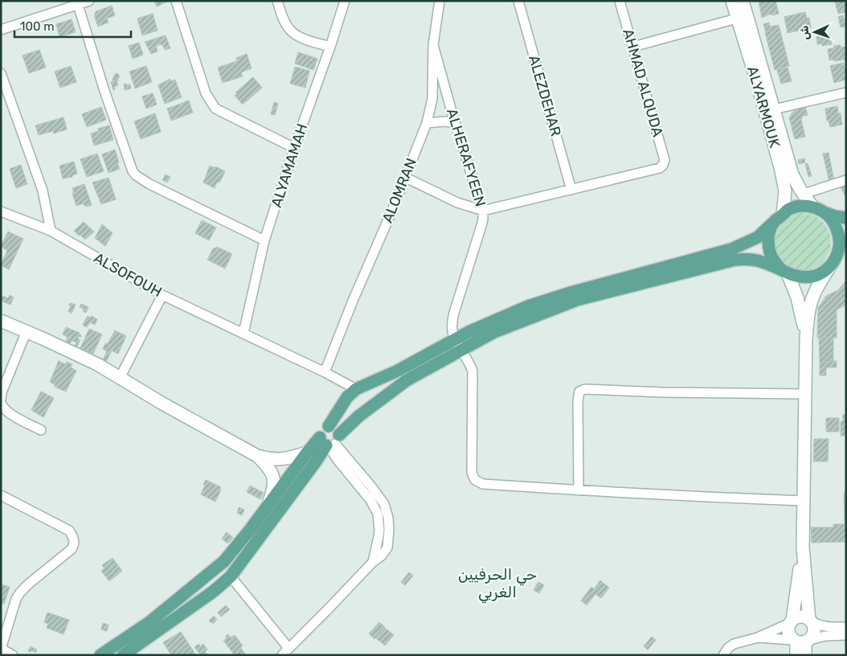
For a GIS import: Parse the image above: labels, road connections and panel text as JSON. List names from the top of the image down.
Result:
{
  "streets": {
    "street": [
      "AHMAD ALQUDA",
      "ALEZDEHAR",
      "ALYARMOUK",
      "ALHERAFYEEN",
      "ALYAMAMAH",
      "ALOMRAN",
      "ALSOFOUH"
    ]
  },
  "crossings": [
    ["AHMAD ALQUDA", "ALEZDEHAR"],
    ["ALHERAFYEEN", "ALOMRAN"],
    ["ALYAMAMAH", "ALSOFOUH"],
    ["ALOMRAN", "ALSOFOUH"]
  ],
  "districts": ["حي الحرفيين الغربي"],
  "scale_bar": "100 m",
  "north": "left"
}
